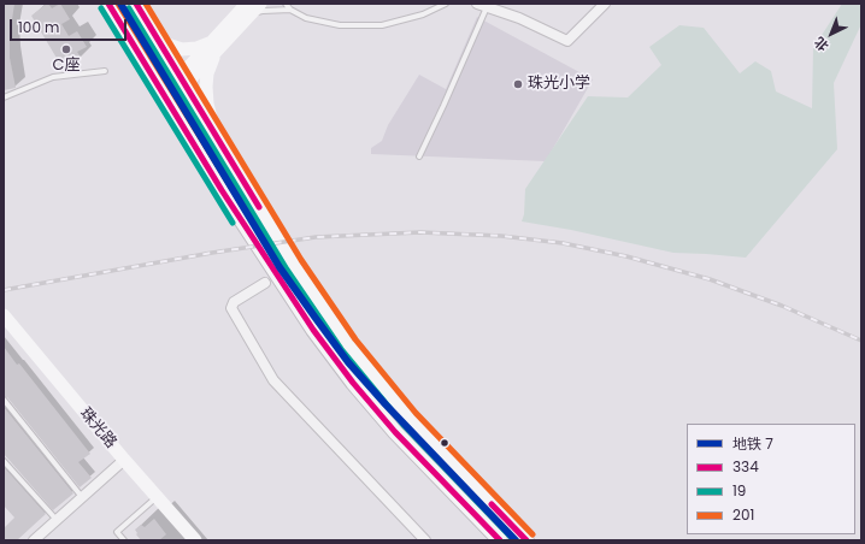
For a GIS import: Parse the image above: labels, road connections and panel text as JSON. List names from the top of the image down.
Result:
{
  "streets": {
    "main road": ["珠光路"]
  },
  "places": ["C座", "珠光小学"],
  "lines": [
    "metro line 7",
    "transit line 334",
    "transit line 201",
    "transit line 19"
  ],
  "legend": [
    "地铁 7",
    "334",
    "19",
    "201"
  ],
  "scale_bar": "100 m",
  "north": "bottom left"
}
